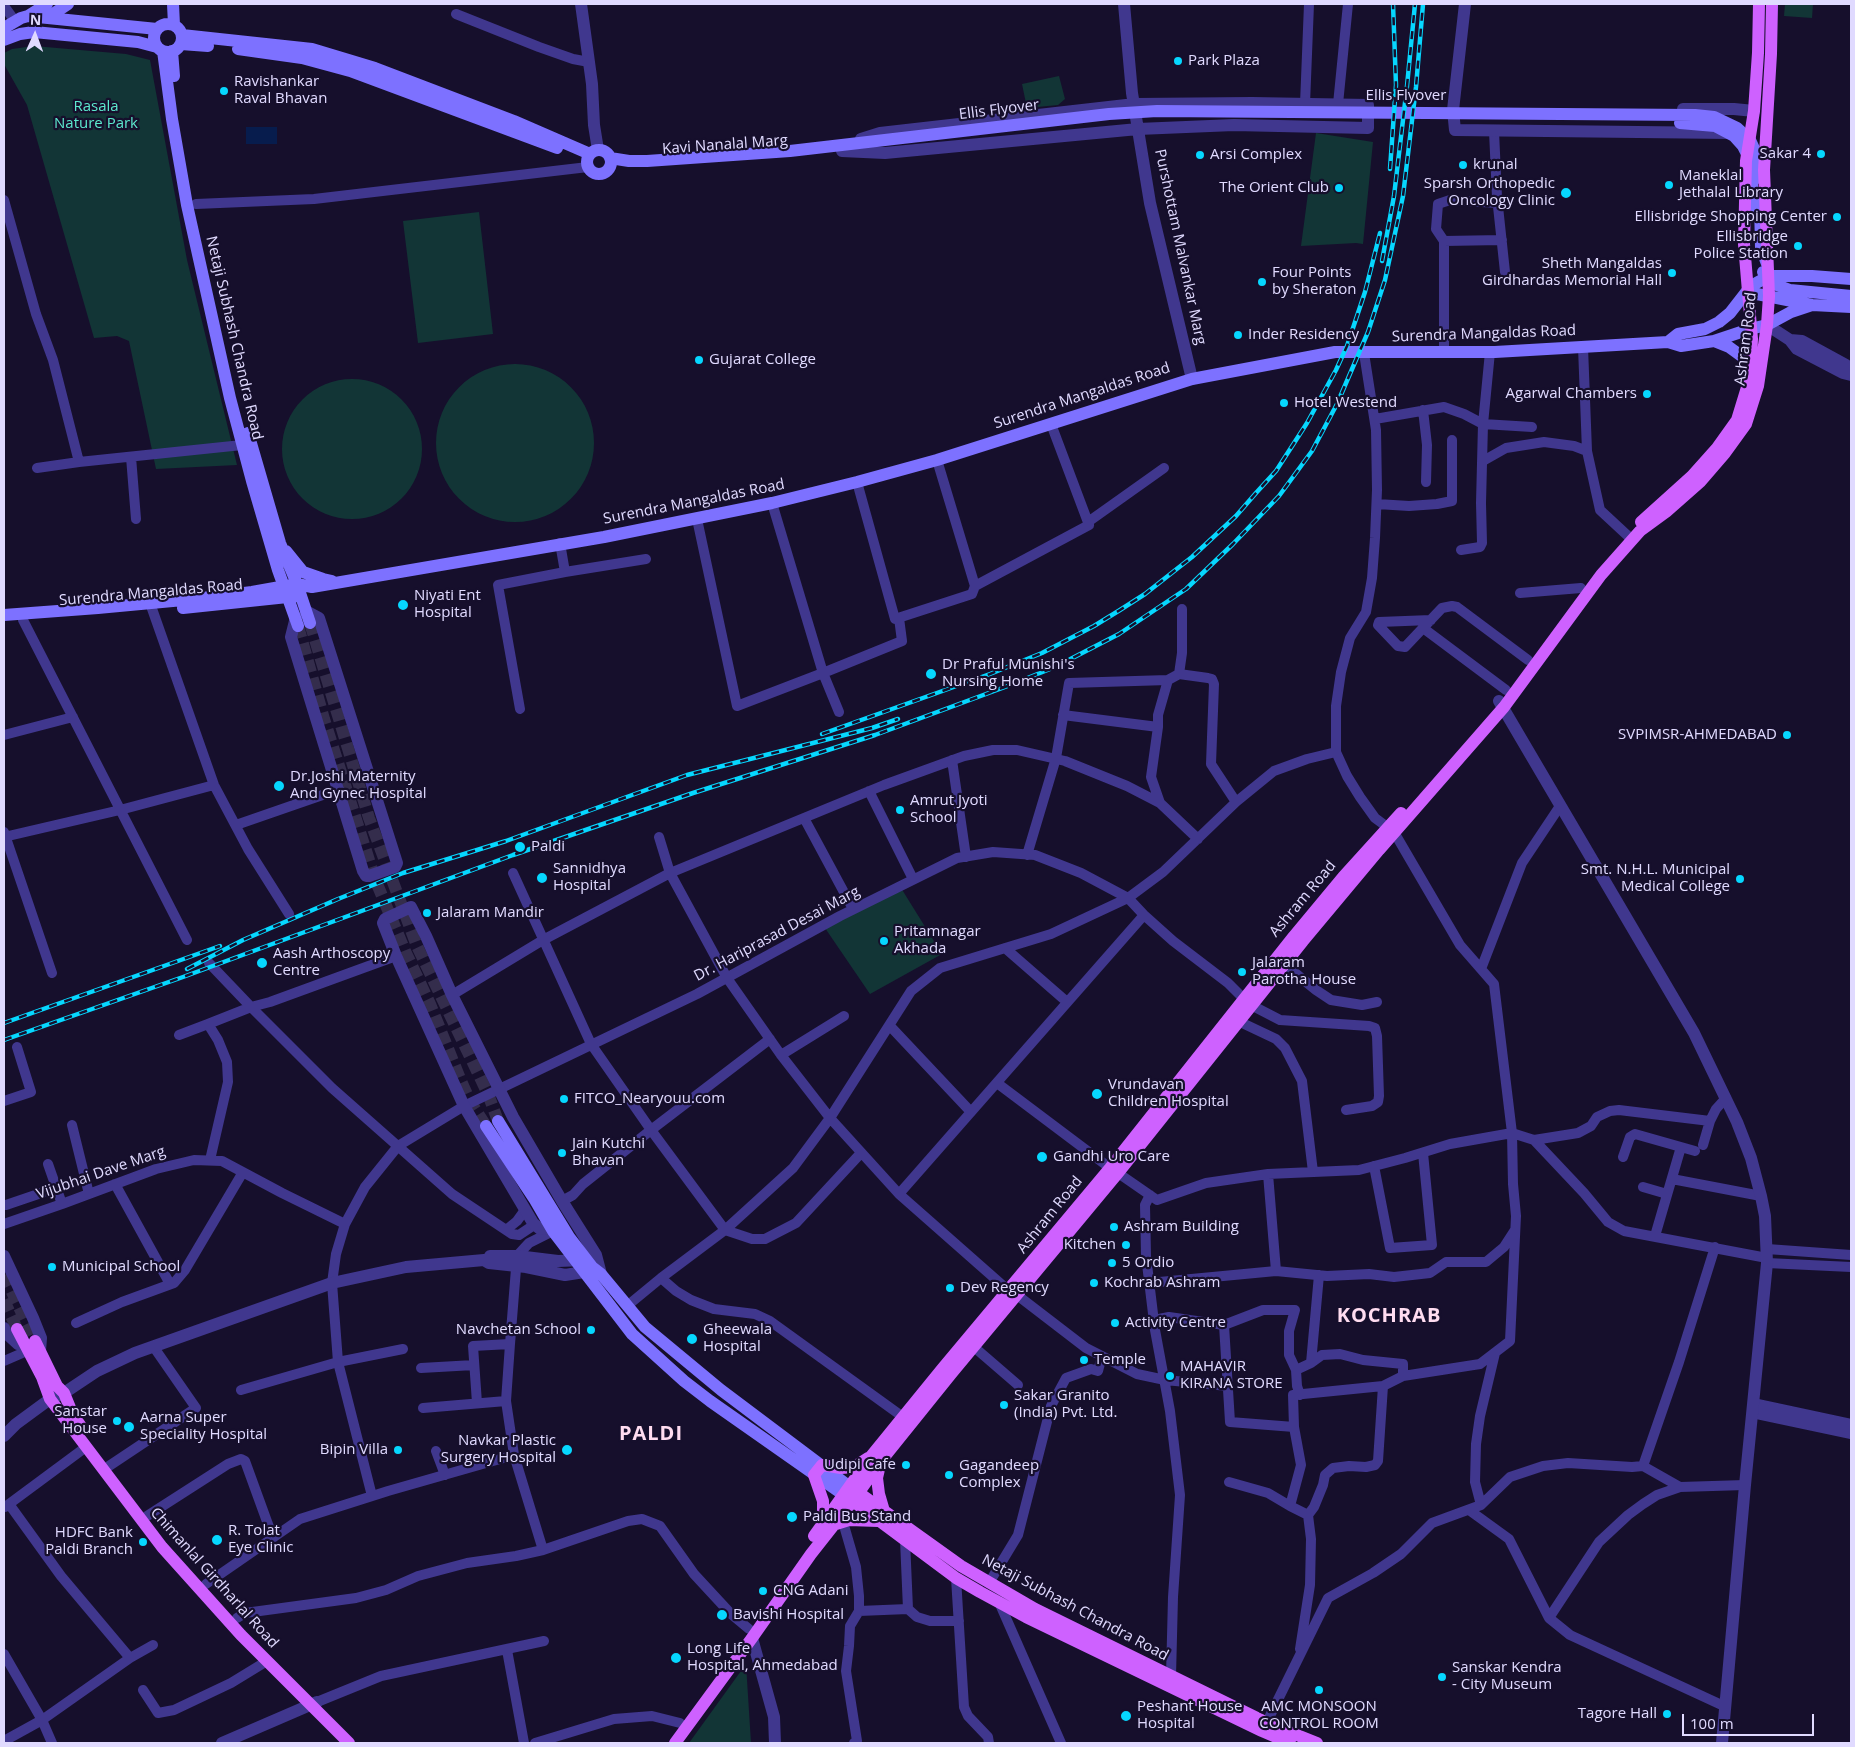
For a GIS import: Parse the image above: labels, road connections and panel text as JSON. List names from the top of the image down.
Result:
{
  "streets": {
    "main road": [
      "Ellis Flyover",
      "Kavi Nanalal Marg",
      "Surendra Mangaldas Road",
      "Netaji Subhash Chandra Road",
      "Ashram Road",
      "Chimanlal Girdharlal Road"
    ],
    "street": ["Purshottam Malvankar Marg", "Dr. Hariprasad Desai Marg", "Vijubhai Dave Marg"]
  },
  "crossings": [
    ["Ellis Flyover", "Kavi Nanalal Marg"],
    ["Purshottam Malvankar Marg", "Surendra Mangaldas Road"],
    ["Surendra Mangaldas Road", "Netaji Subhash Chandra Road"],
    ["Surendra Mangaldas Road", "Ashram Road"],
    ["Netaji Subhash Chandra Road", "Ashram Road"],
    ["Ashram Road", "Dr. Hariprasad Desai Marg"],
    ["Dr. Hariprasad Desai Marg", "Vijubhai Dave Marg"]
  ],
  "districts": ["KOCHRAB", "PALDI"],
  "parks": ["Rasala Nature Park"],
  "places": [
    "Park Plaza",
    "Ravishankar Raval Bhavan",
    "Sakar 4",
    "Arsi Complex",
    "krunal",
    "Maneklal Jethalal Library",
    "The Orient Club",
    "Sparsh Orthopedic Oncology Clinic",
    "Ellisbridge Shopping Center",
    "Ellisbridge Police Station",
    "Sheth Mangaldas Girdhardas Memorial Hall",
    "Four Points by Sheraton",
    "Inder Residency",
    "Gujarat College",
    "Agarwal Chambers",
    "Hotel Westend",
    "Niyati Ent Hospital",
    "Dr Praful Munishi's Nursing Home",
    "SVPIMSR-AHMEDABAD",
    "Dr.Joshi Maternity And Gynec Hospital",
    "Amrut Jyoti School",
    "Paldi",
    "Sannidhya Hospital",
    "Smt. N.H.L. Municipal Medical College",
    "Jalaram Mandir",
    "Pritamnagar Akhada",
    "Aash Arthoscopy Centre",
    "Jalaram Parotha House",
    "Vrundavan Children Hospital",
    "FITCO_Nearyouu.com",
    "Jain Kutchi Bhavan",
    "Gandhi Uro Care",
    "Ashram Building",
    "Kitchen",
    "5 Ordio",
    "Municipal School",
    "Kochrab Ashram",
    "Dev Regency",
    "Activity Centre",
    "Navchetan School",
    "Gheewala Hospital",
    "Temple",
    "MAHAVIR KIRANA STORE",
    "Sakar Granito (India) Pvt. Ltd.",
    "Sanstar House",
    "Aarna Super Speciality Hospital",
    "Bipin Villa",
    "Navkar Plastic Surgery Hospital",
    "Udipi Cafe",
    "Gagandeep Complex",
    "Paldi Bus Stand",
    "R. Tolat Eye Clinic",
    "HDFC Bank Paldi Branch",
    "CNG Adani",
    "Bavishi Hospital",
    "Long Life Hospital, Ahmedabad",
    "Sanskar Kendra - City Museum",
    "AMC MONSOON CONTROL ROOM",
    "Tagore Hall",
    "Peshant House Hospital"
  ],
  "scale_bar": "100 m",
  "north": "top"
}
